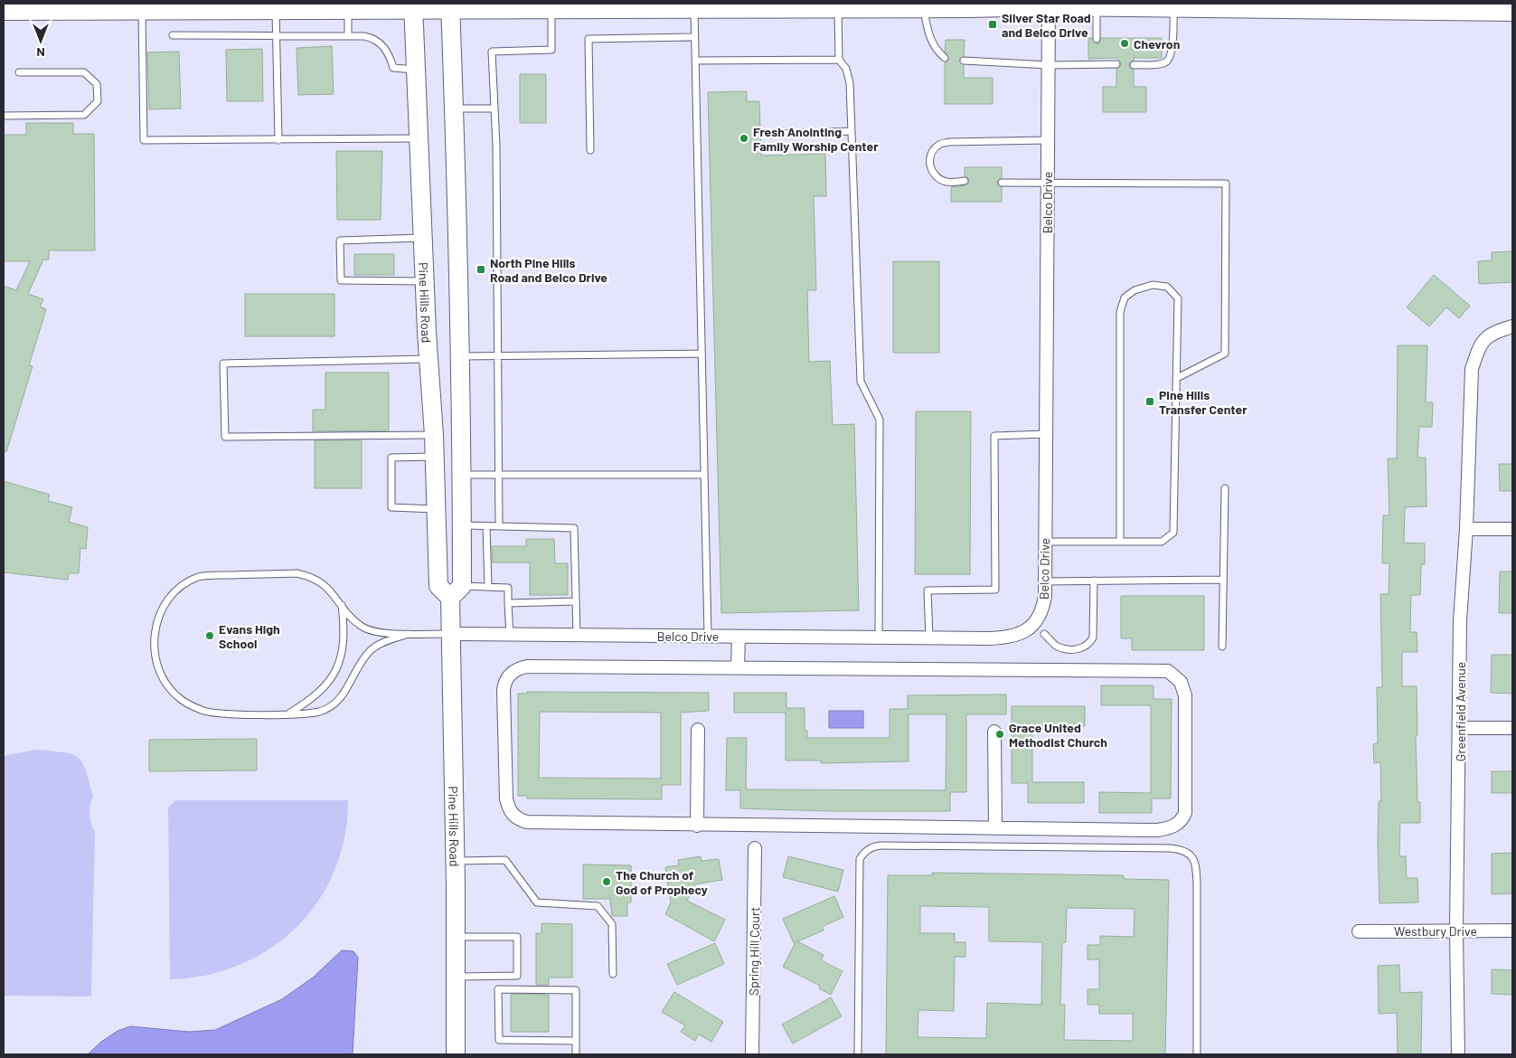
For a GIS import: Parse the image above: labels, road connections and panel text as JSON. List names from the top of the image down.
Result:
{
  "streets": {
    "main road": ["Pine Hills Road"],
    "street": [
      "Belco Drive",
      "Greenfield Avenue",
      "Westbury Drive",
      "Spring Hill Court"
    ]
  },
  "crossings": [
    ["Belco Drive", "Pine Hills Road"],
    ["Greenfield Avenue", "Westbury Drive"]
  ],
  "places": {
    "transit": ["Silver Star Road and Belco Drive", "North Pine Hills Road and Belco Drive", "Pine Hills Transfer Center"],
    "other": [
      "Chevron",
      "Fresh Anointing Family Worship Center",
      "Evans High School",
      "Grace United Methodist Church",
      "The Church of God of Prophecy"
    ]
  },
  "north": "bottom"
}
